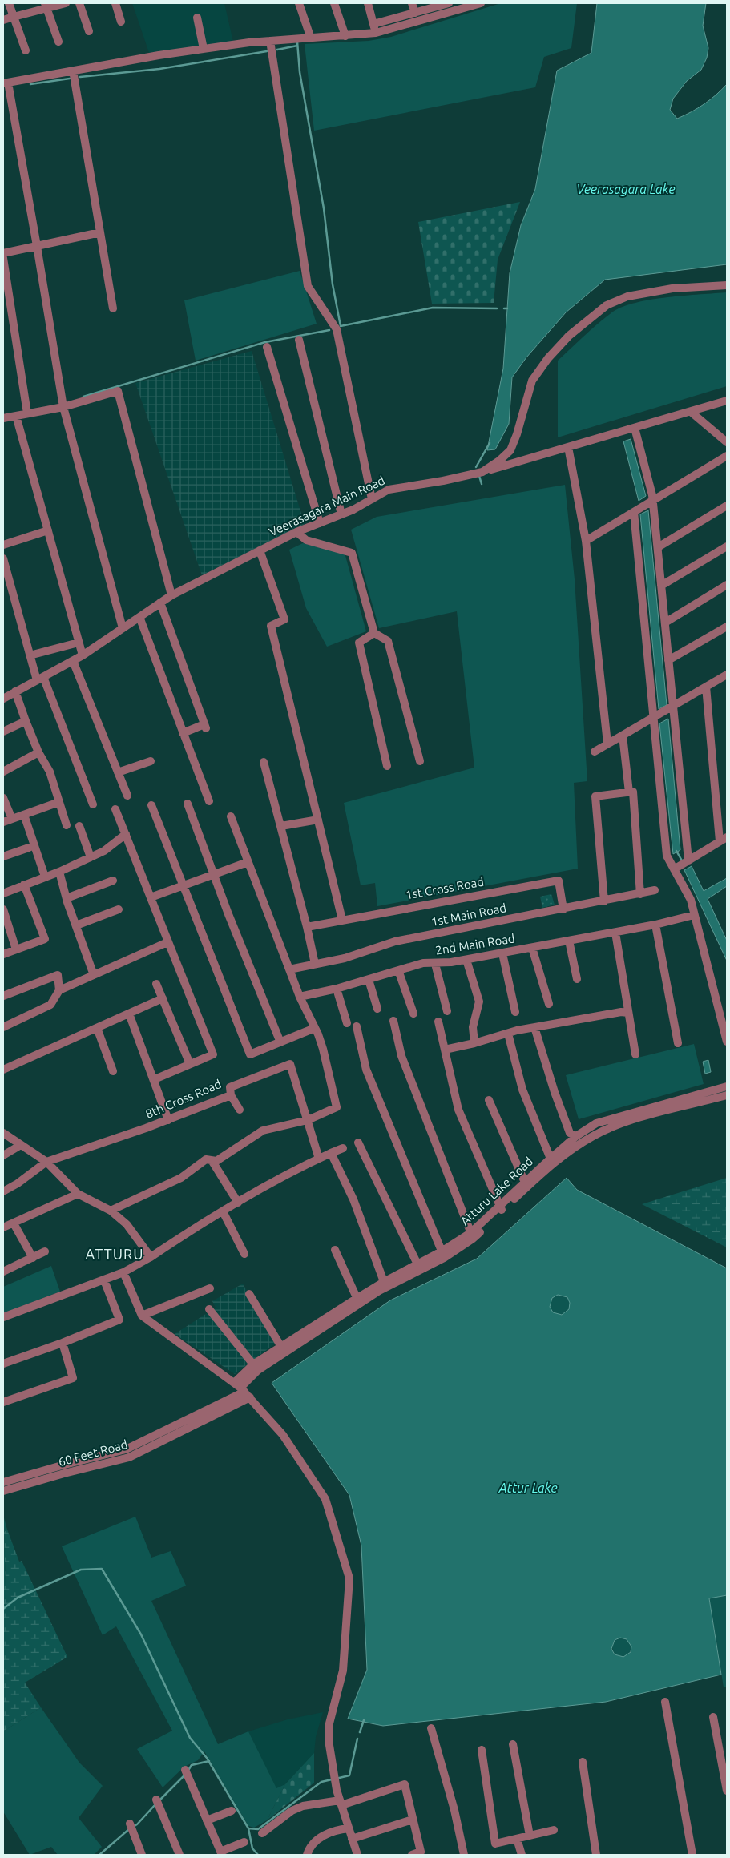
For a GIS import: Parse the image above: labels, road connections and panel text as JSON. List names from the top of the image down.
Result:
{
  "streets": {
    "street": [
      "Veerasagara Main Road",
      "1st Cross Road",
      "1st Main Road",
      "2nd Main Road",
      "8th Cross Road",
      "Atturu Lake Road",
      "60 Feet Road"
    ]
  },
  "crossings": [
    ["1st Cross Road", "1st Main Road"],
    ["Atturu Lake Road", "60 Feet Road"]
  ],
  "districts": ["ATTURU"],
  "water": ["Veerasagara Lake", "Attur Lake"]
}
